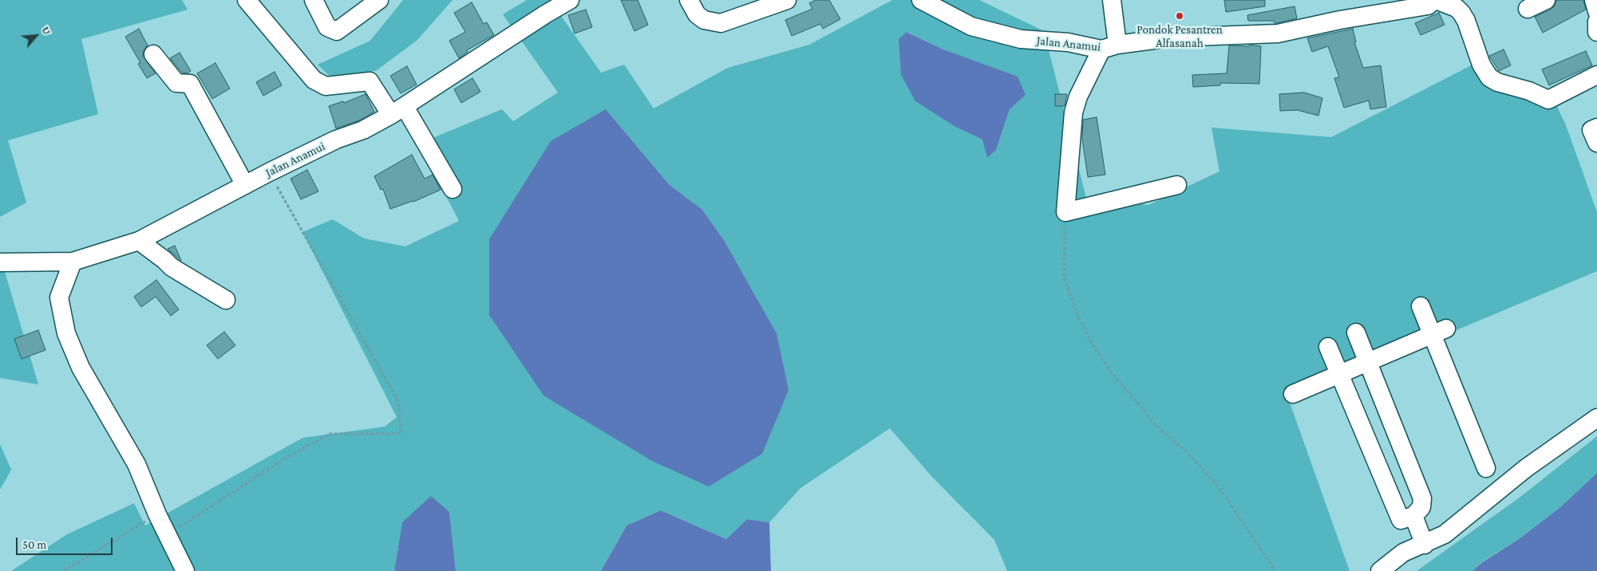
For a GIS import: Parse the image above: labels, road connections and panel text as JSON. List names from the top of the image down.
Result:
{
  "streets": {
    "street": ["Jalan Anamui"]
  },
  "places": ["Pondok Pesantren Alfasanah"],
  "scale_bar": "50 m",
  "north": "top right"
}
